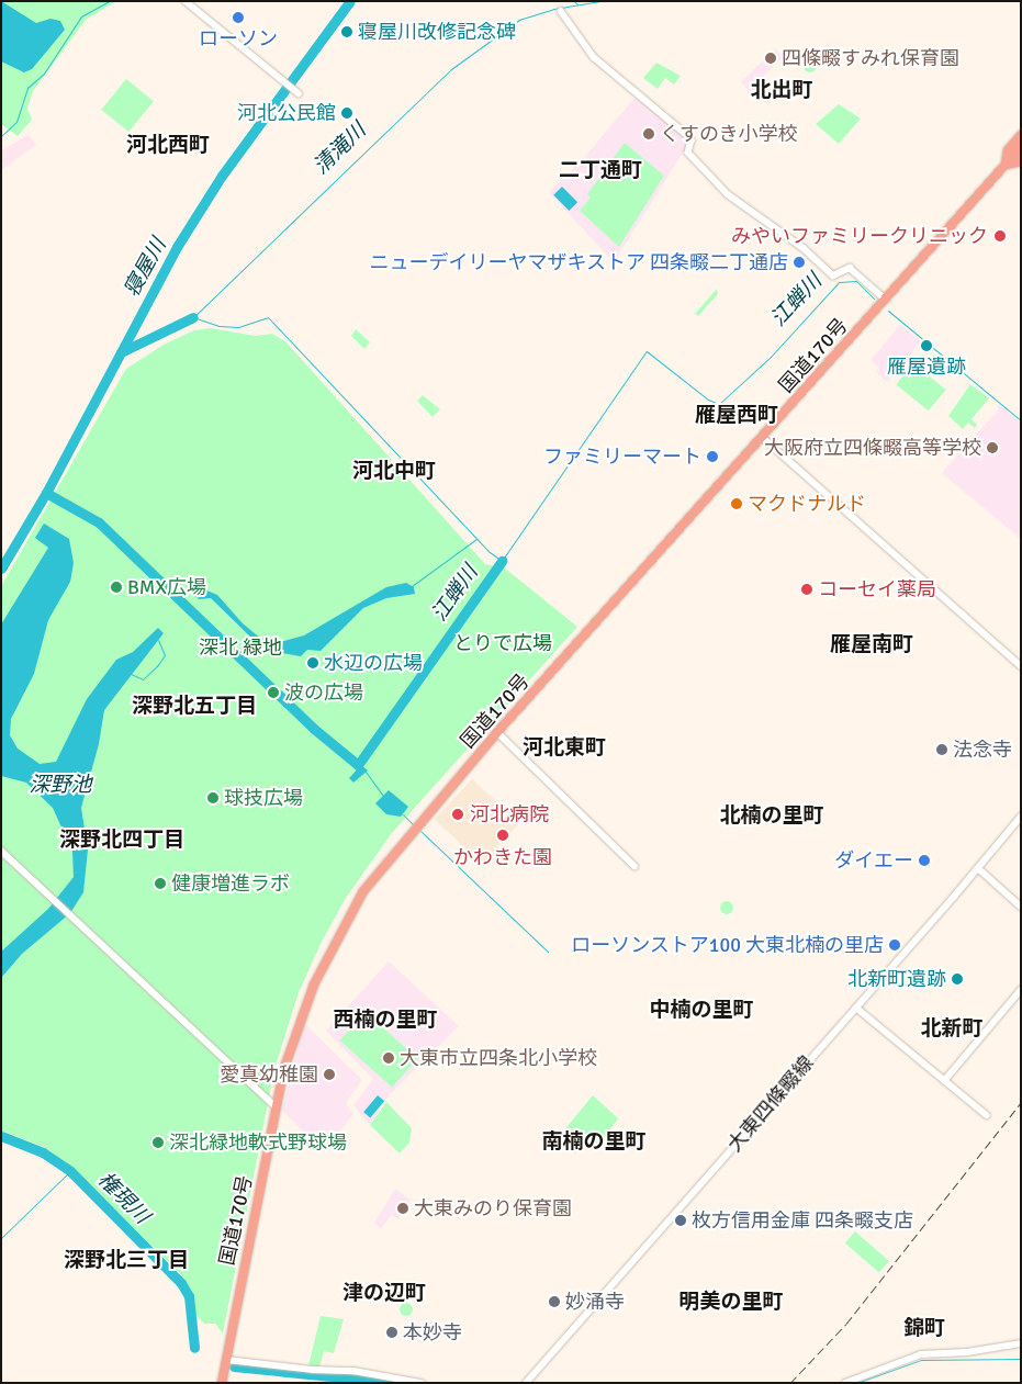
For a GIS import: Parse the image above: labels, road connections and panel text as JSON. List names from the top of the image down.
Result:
{
  "streets": {
    "highway": ["国道170号"],
    "street": ["大東四條畷線"]
  },
  "districts": [
    "北出町",
    "河北西町",
    "二丁通町",
    "雁屋西町",
    "河北中町",
    "雁屋南町",
    "深野北五丁目",
    "河北東町",
    "北楠の里町",
    "深野北四丁目",
    "中楠の里町",
    "西楠の里町",
    "北新町",
    "南楠の里町",
    "深野北三丁目",
    "津の辺町",
    "明美の里町",
    "錦町"
  ],
  "water": [
    "清滝川",
    "寝屋川",
    "江蝉川",
    "深野池",
    "権現川"
  ],
  "parks": ["とりで広場", "深北 緑地"],
  "places": [
    "ローソン",
    "寝屋川改修記念碑",
    "四條畷すみれ保育園",
    "河北公民館",
    "くすのき小学校",
    "みやいファミリークリニック",
    "ニューデイリーヤマザキストア 四条畷二丁通店",
    "雁屋遺跡",
    "大阪府立四條畷高等学校",
    "ファミリーマート",
    "マクドナルド",
    "BMX広場",
    "コーセイ薬局",
    "水辺の広場",
    "波の広場",
    "法念寺",
    "球技広場",
    "河北病院",
    "かわきた園",
    "ダイエー",
    "健康増進ラボ",
    "ローソンストア100 大東北楠の里店",
    "北新町遺跡",
    "大東市立四条北小学校",
    "愛真幼稚園",
    "深北緑地軟式野球場",
    "大東みのり保育園",
    "枚方信用金庫 四条畷支店",
    "妙涌寺",
    "本妙寺"
  ]
}
